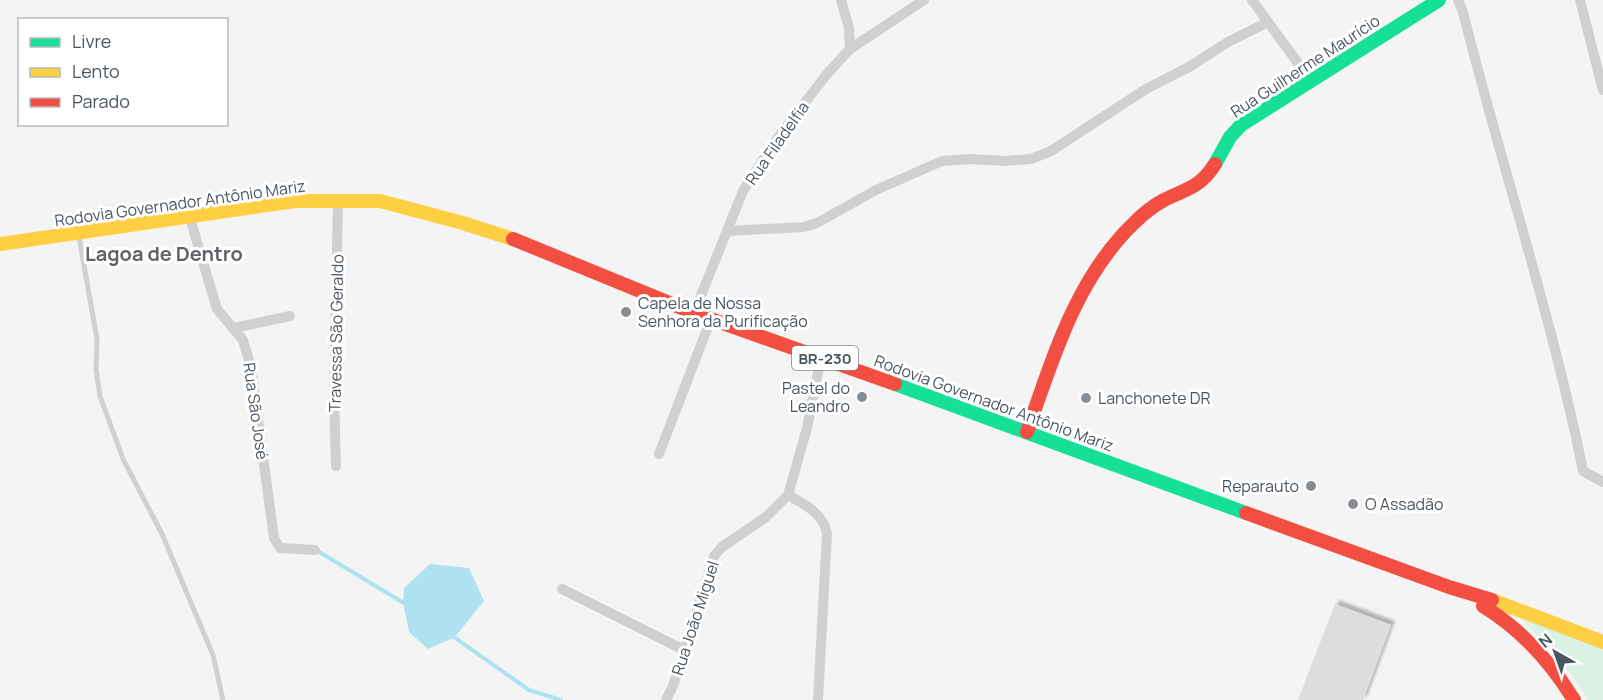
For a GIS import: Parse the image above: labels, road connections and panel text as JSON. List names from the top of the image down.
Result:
{
  "streets": {
    "main road": ["Rua Guilherme Maurício", "Rodovia Governador Antônio Mariz", "BR-230"],
    "street": [
      "Rua Filadelfia",
      "Travessa São Geraldo",
      "Rua São José",
      "Rua João Miguel"
    ]
  },
  "crossings": [
    ["Rua Guilherme Maurício", "Rodovia Governador Antônio Mariz"],
    ["Rua Filadelfia", "Rodovia Governador Antônio Mariz"],
    ["Rodovia Governador Antônio Mariz", "Travessa São Geraldo"],
    ["Rodovia Governador Antônio Mariz", "BR-230"],
    ["Rodovia Governador Antônio Mariz", "Rua São José"],
    ["Rodovia Governador Antônio Mariz", "Rua João Miguel"]
  ],
  "districts": ["Lagoa de Dentro"],
  "places": [
    "Capela de Nossa Senhora da Purificação",
    "Pastel do Leandro",
    "Lanchonete DR",
    "Reparauto",
    "O Assadão"
  ],
  "legend": ["Livre", "Lento", "Parado"],
  "north": "top left"
}
